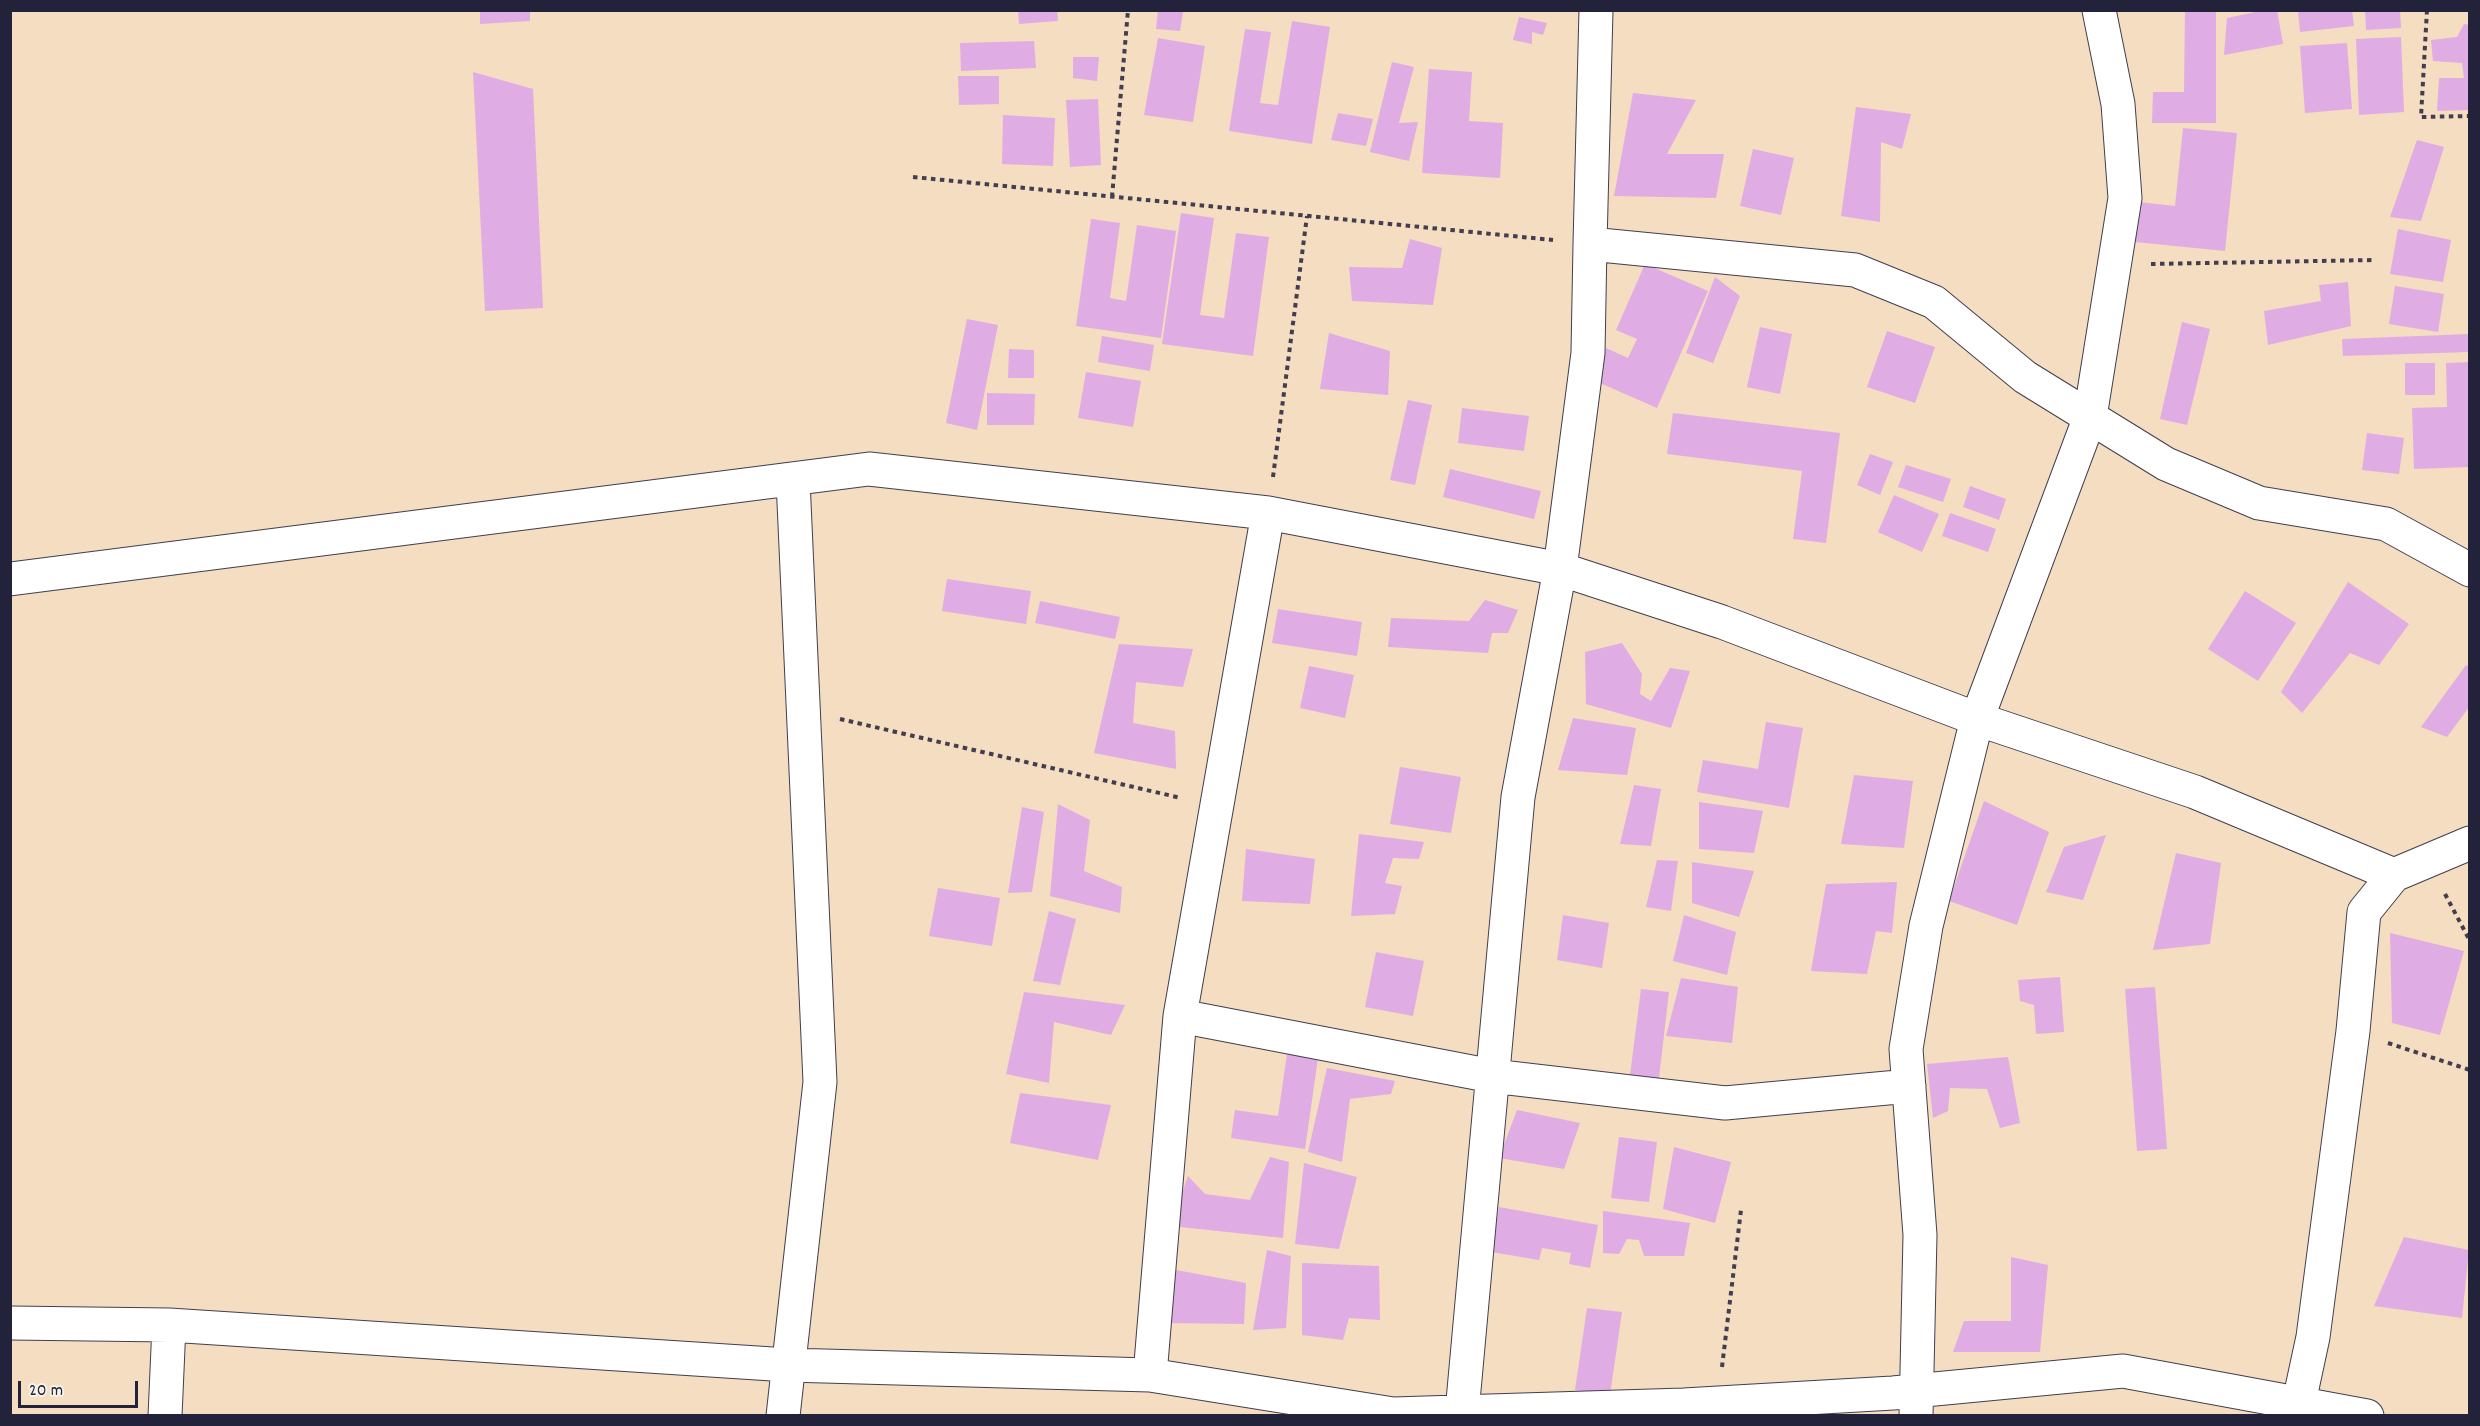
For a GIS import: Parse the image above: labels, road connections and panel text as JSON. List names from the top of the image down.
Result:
{
  "scale_bar": "20 m"
}
